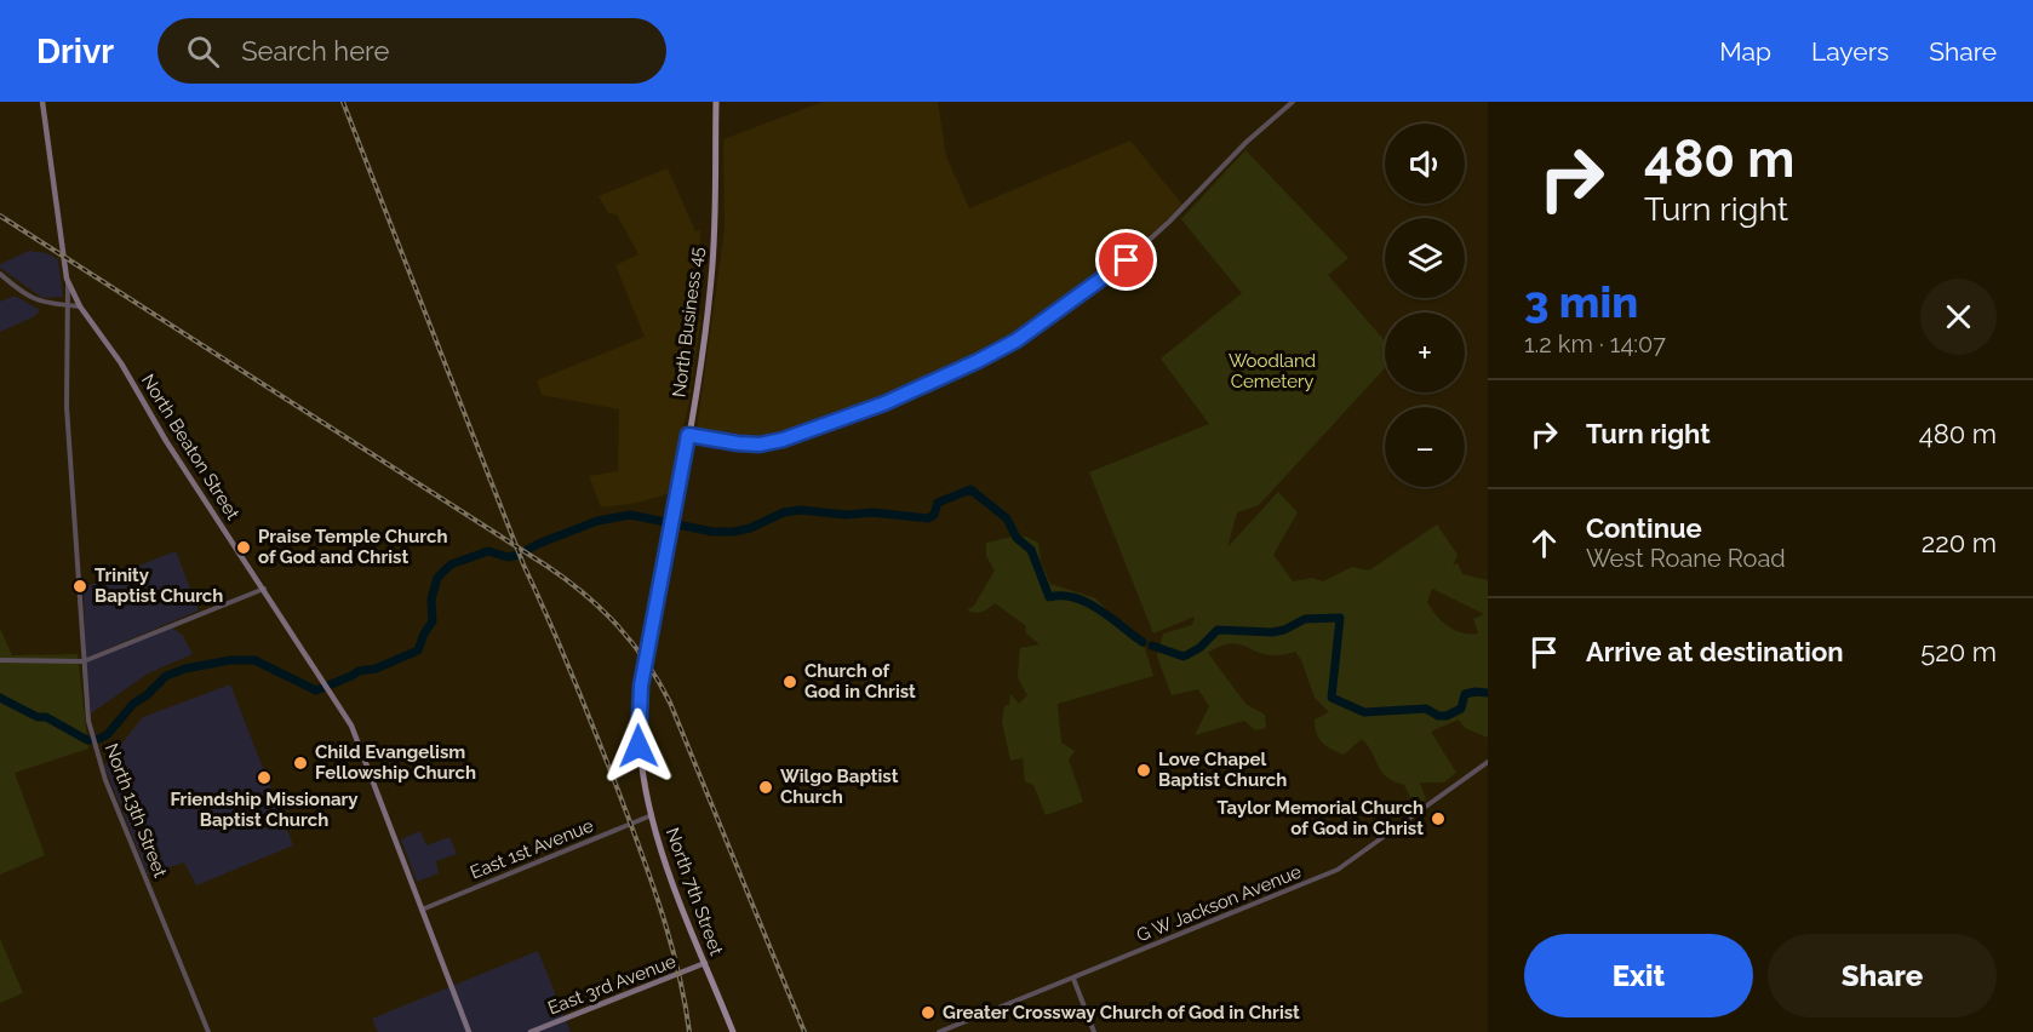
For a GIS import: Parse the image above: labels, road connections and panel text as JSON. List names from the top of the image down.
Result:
{
  "streets": {
    "main road": [
      "North Business 45",
      "North Beaton Street",
      "North 7th Street",
      "East 3rd Avenue"
    ],
    "street": ["North 13th Street", "East 1st Avenue", "G W Jackson Avenue"]
  },
  "crossings": [
    ["North Business 45", "North 7th Street"],
    ["North Beaton Street", "North 13th Street"],
    ["North Beaton Street", "East 1st Avenue"],
    ["East 1st Avenue", "North 7th Street"],
    ["North 7th Street", "East 3rd Avenue"]
  ],
  "parks": ["Woodland Cemetery"],
  "places": [
    "Praise Temple Church of God and Christ",
    "Trinity Baptist Church",
    "Church of God in Christ",
    "Child Evangelism Fellowship Church",
    "Love Chapel Baptist Church",
    "Friendship Missionary Baptist Church",
    "Wilgo Baptist Church",
    "Taylor Memorial Church of God in Christ",
    "Greater Crossway Church of God in Christ"
  ],
  "page": {
    "header": "Drivr",
    "search": "Search here",
    "nav": ["Map", "Layers", "Share"],
    "turn": ["480 m", "Turn right"],
    "map_buttons": ["+", "−"],
    "heading": ["3 min", "1.2 km · 14:07"],
    "list": [
      {
        "name": "Turn right",
        "value": "480 m"
      },
      {
        "name": "Continue",
        "note": "West Roane Road",
        "value": "220 m"
      },
      {
        "name": "Arrive at destination",
        "value": "520 m"
      }
    ],
    "buttons": ["Exit", "Share"]
  }
}
